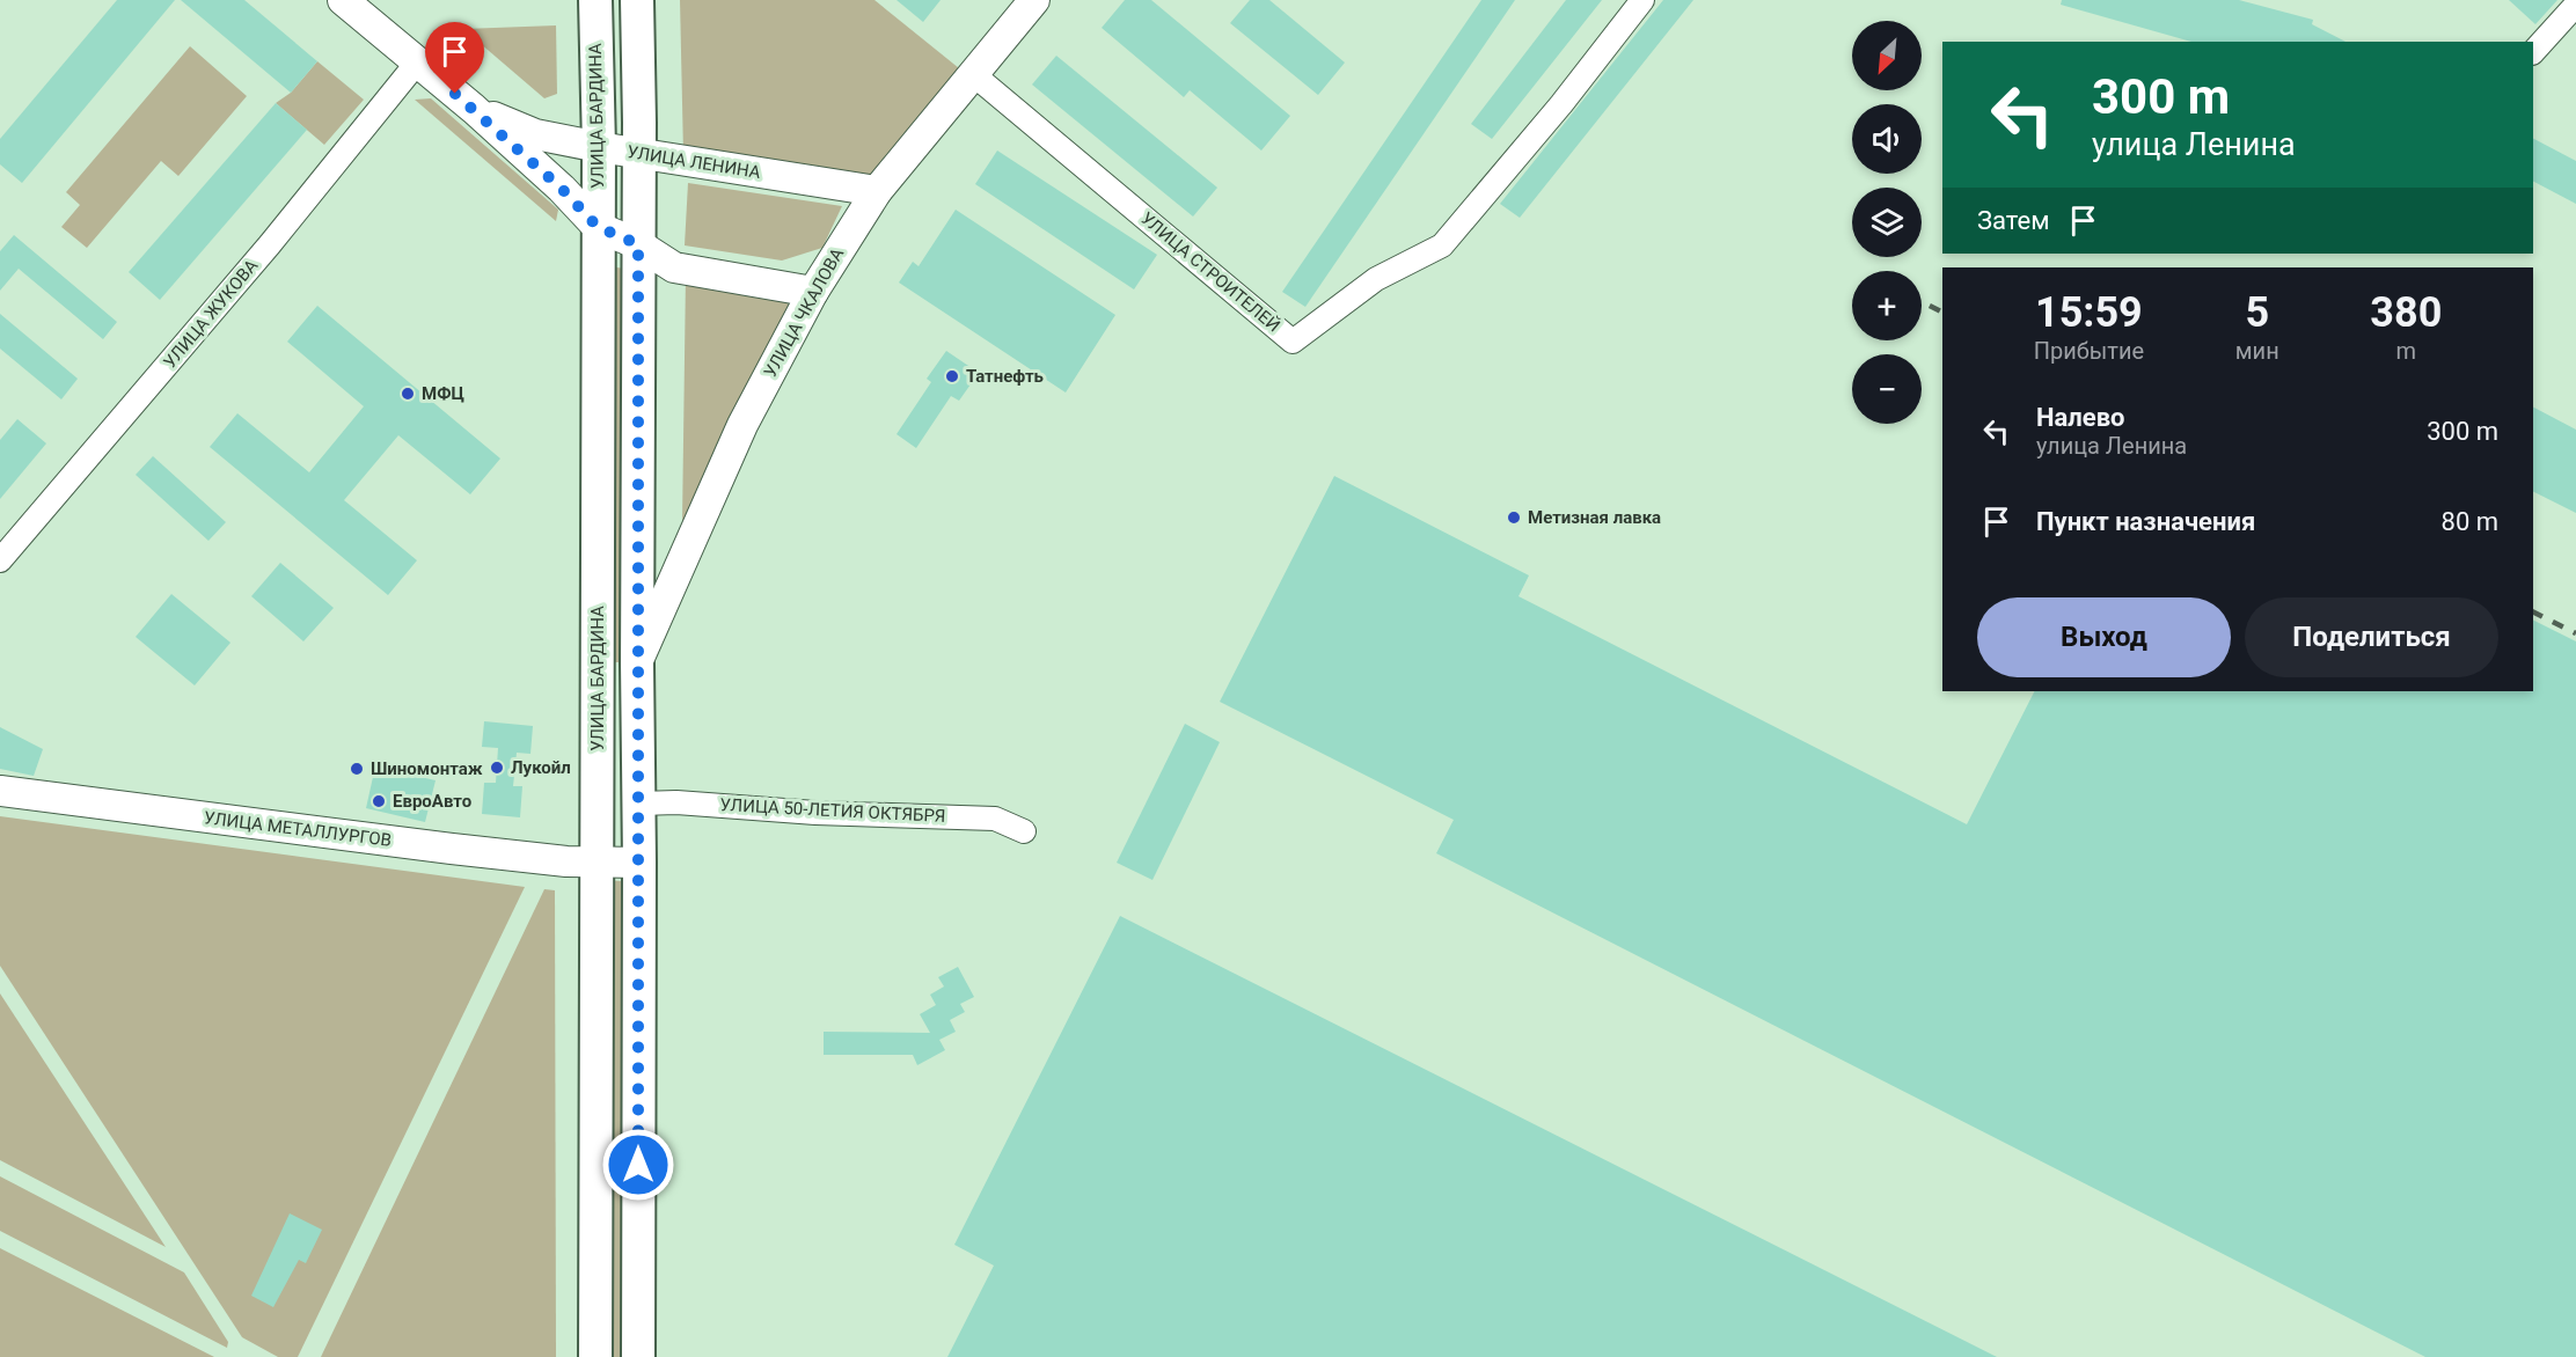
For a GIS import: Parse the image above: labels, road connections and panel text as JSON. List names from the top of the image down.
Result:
{
  "streets": {
    "main road": ["УЛИЦА БАРДИНА"],
    "street": [
      "УЛИЦА ЛЕНИНА",
      "УЛИЦА СТРОИТЕЛЕЙ",
      "УЛИЦА ЧКАЛОВА",
      "УЛИЦА ЖУКОВА",
      "УЛИЦА 50-ЛЕТИЯ ОКТЯБРЯ",
      "УЛИЦА МЕТАЛЛУРГОВ"
    ]
  },
  "crossings": [
    ["УЛИЦА БАРДИНА", "УЛИЦА ЛЕНИНА"],
    ["УЛИЦА БАРДИНА", "УЛИЦА МЕТАЛЛУРГОВ"],
    ["УЛИЦА ЛЕНИНА", "УЛИЦА ЧКАЛОВА"],
    ["УЛИЦА ЛЕНИНА", "УЛИЦА ЖУКОВА"],
    ["УЛИЦА СТРОИТЕЛЕЙ", "УЛИЦА ЧКАЛОВА"]
  ],
  "places": [
    "Татнефть",
    "МФЦ",
    "Метизная лавка",
    "Лукойл",
    "Шиномонтаж",
    "ЕвроАвто"
  ],
  "north": "bottom left",
  "page": {
    "map_buttons": ["+", "−"],
    "turn": ["300 m", "улица Ленина"],
    "then": "Затем",
    "eta": [
      "15:59",
      "Прибытие",
      "5",
      "мин",
      "380",
      "m"
    ],
    "list": [
      {
        "name": "Налево",
        "note": "улица Ленина",
        "value": "300 m"
      },
      {
        "name": "Пункт назначения",
        "value": "80 m"
      }
    ],
    "buttons": ["Выход", "Поделиться"]
  }
}
